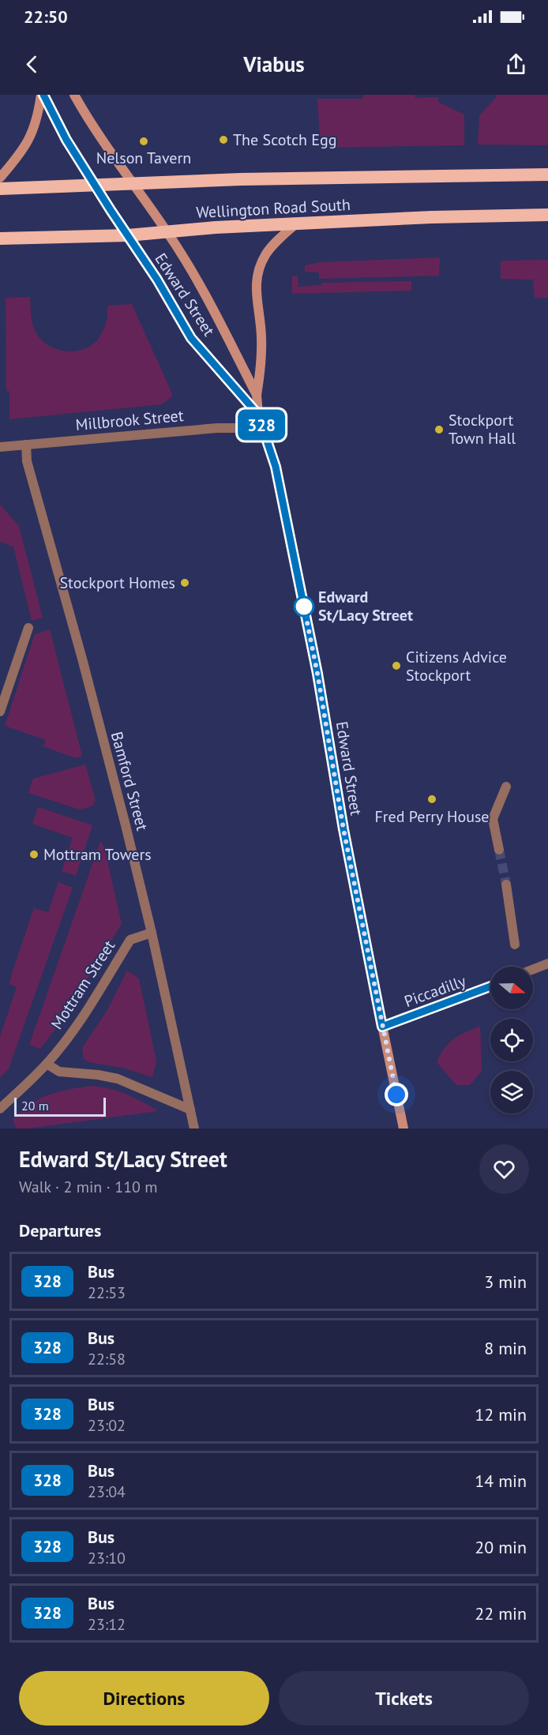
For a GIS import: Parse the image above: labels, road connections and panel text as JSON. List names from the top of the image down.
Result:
{
  "streets": {
    "highway": ["Wellington Road South"],
    "main road": ["Edward Street"],
    "street": [
      "Millbrook Street",
      "Bamford Street",
      "Mottram Street",
      "Piccadilly"
    ]
  },
  "crossings": [
    ["Wellington Road South", "Edward Street"],
    ["Edward Street", "Millbrook Street"],
    ["Edward Street", "Piccadilly"],
    ["Millbrook Street", "Bamford Street"],
    ["Bamford Street", "Mottram Street"]
  ],
  "places": [
    "The Scotch Egg",
    "Nelson Tavern",
    "Stockport Town Hall",
    "Stockport Homes",
    "Edward St/Lacy Street",
    "Citizens Advice Stockport",
    "Fred Perry House",
    "Mottram Towers"
  ],
  "lines": ["bus line 328"],
  "scale_bar": "20 m",
  "north": "right",
  "page": {
    "status": "22:50",
    "header": "Viabus",
    "on_map": "328",
    "scale": "20 m",
    "heading": [
      ["Edward St/Lacy Street", "Walk · 2 min · 110 m"],
      "Departures"
    ],
    "list": [
      {
        "mark": "328",
        "name": "Bus",
        "note": "22:53",
        "value": "3 min"
      },
      {
        "mark": "328",
        "name": "Bus",
        "note": "22:58",
        "value": "8 min"
      },
      {
        "mark": "328",
        "name": "Bus",
        "note": "23:02",
        "value": "12 min"
      },
      {
        "mark": "328",
        "name": "Bus",
        "note": "23:04",
        "value": "14 min"
      },
      {
        "mark": "328",
        "name": "Bus",
        "note": "23:10",
        "value": "20 min"
      },
      {
        "mark": "328",
        "name": "Bus",
        "note": "23:12",
        "value": "22 min"
      }
    ],
    "buttons": ["Directions", "Tickets"]
  }
}
